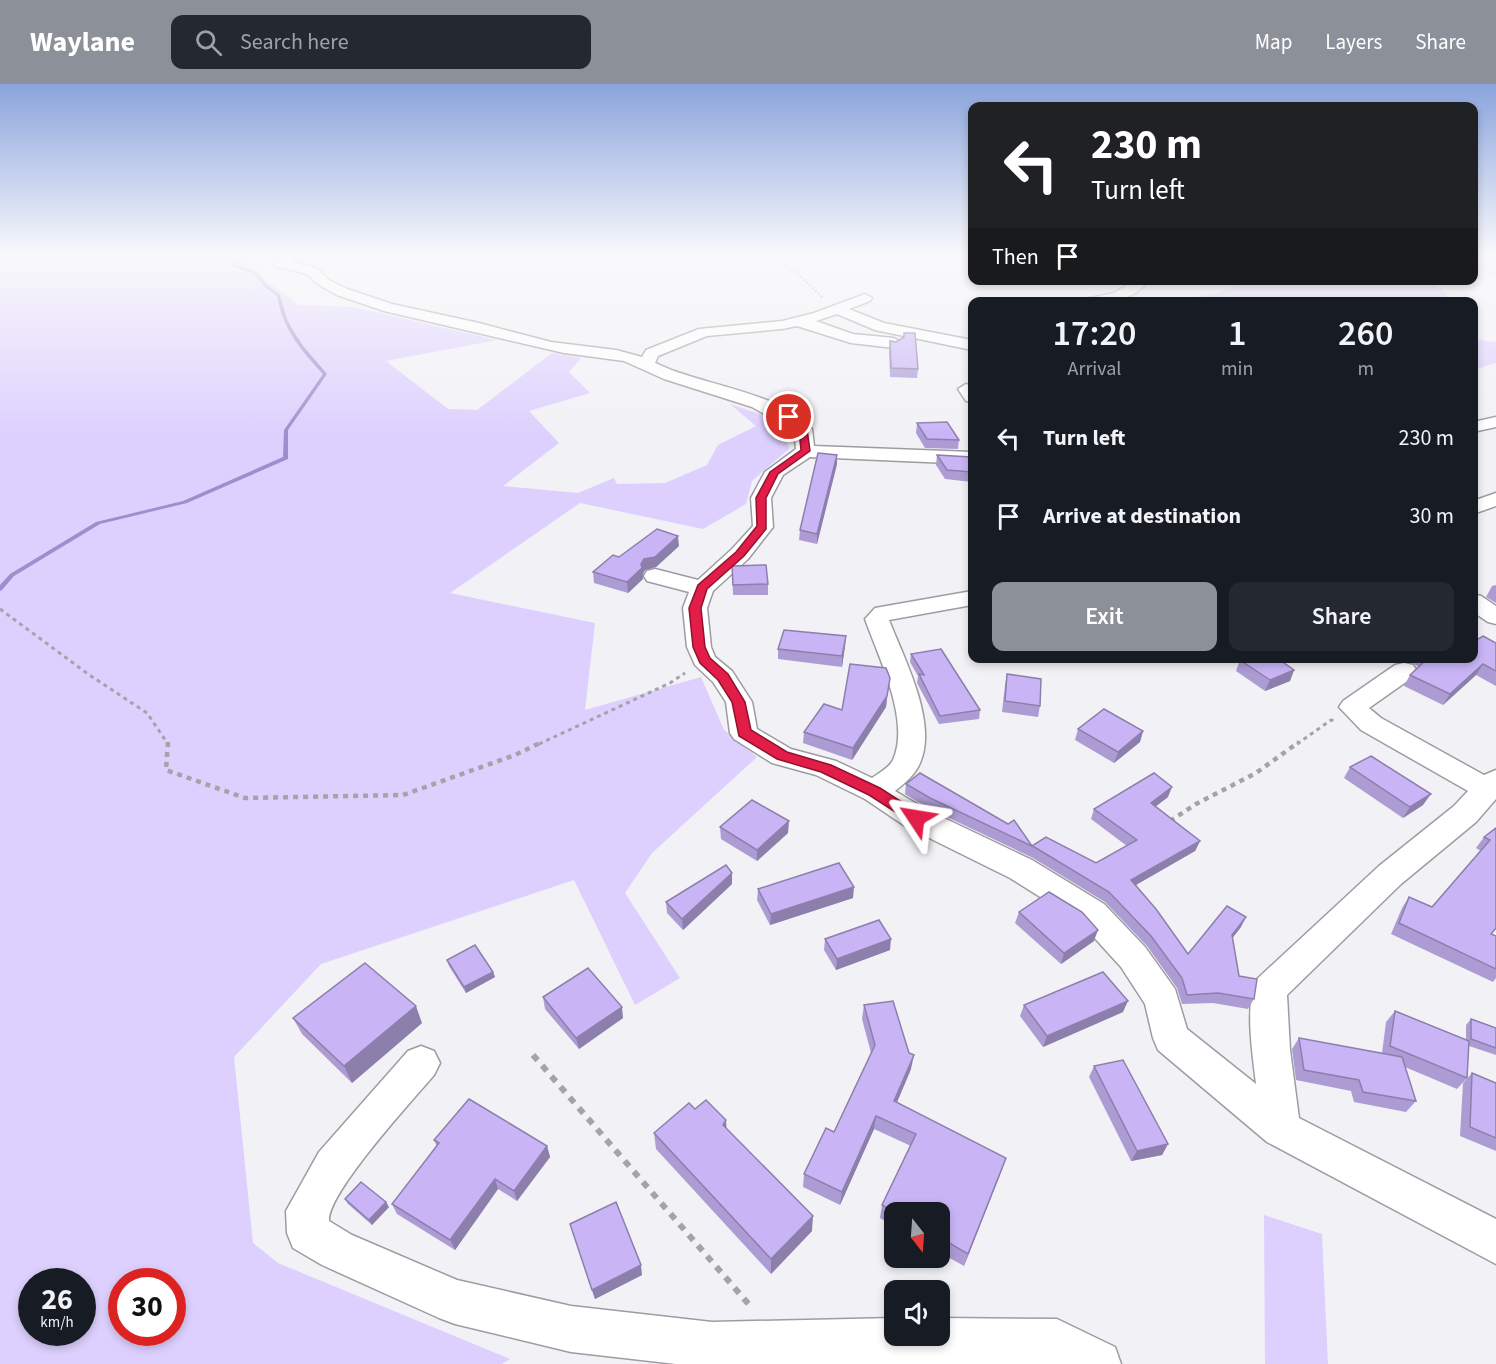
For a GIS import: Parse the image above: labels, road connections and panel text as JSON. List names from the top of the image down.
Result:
{
  "north": "bottom",
  "page": {
    "header": "Waylane",
    "search": "Search here",
    "nav": ["Map", "Layers", "Share"],
    "turn": ["230 m", "Turn left"],
    "then": "Then",
    "eta": [
      "17:20",
      "Arrival",
      "1",
      "min",
      "260",
      "m"
    ],
    "list": [
      {
        "name": "Turn left",
        "value": "230 m"
      },
      {
        "name": "Arrive at destination",
        "value": "30 m"
      }
    ],
    "buttons": ["Exit", "Share"],
    "speed": "26 km/h",
    "limit": "30"
  }
}
